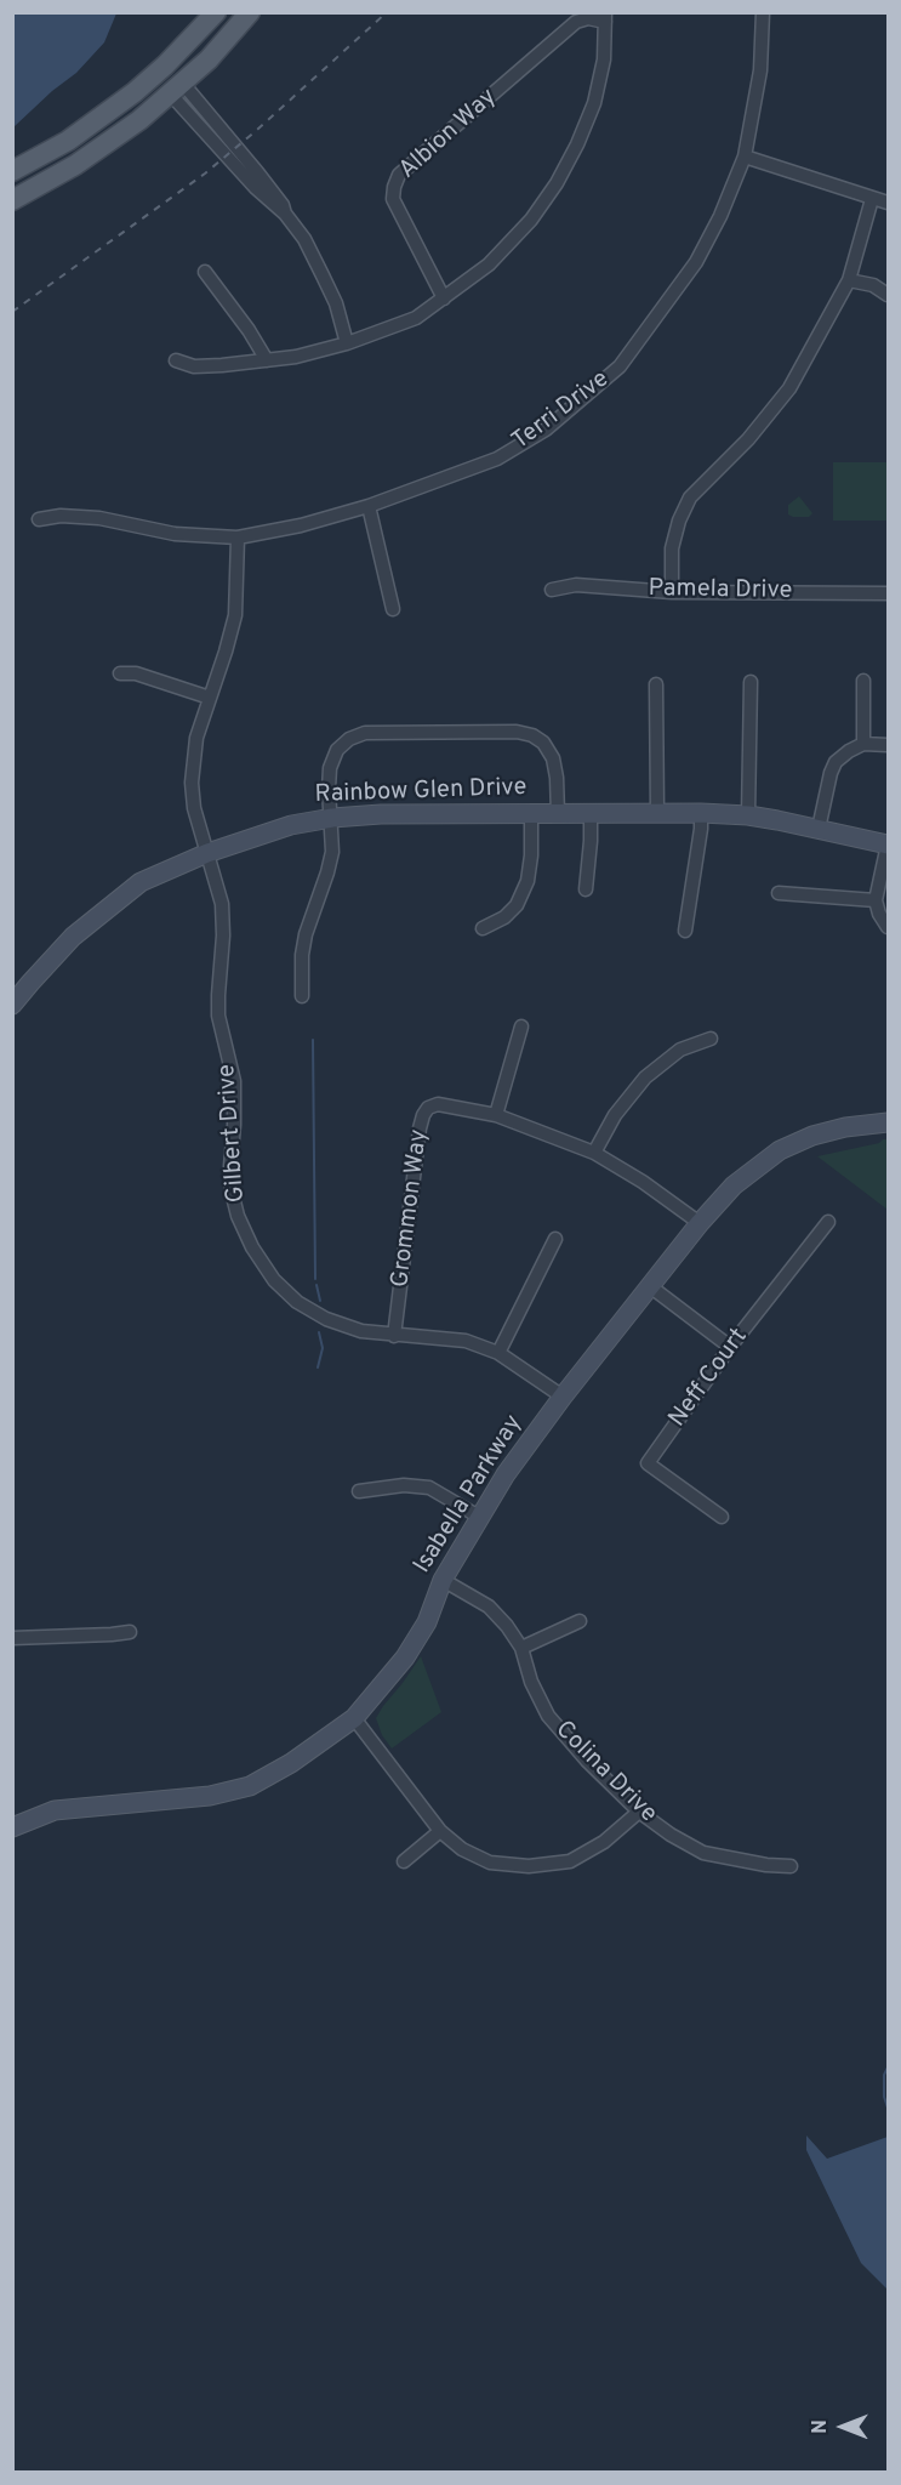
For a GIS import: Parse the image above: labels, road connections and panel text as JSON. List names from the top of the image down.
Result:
{
  "streets": {
    "street": [
      "Albion Way",
      "Terri Drive",
      "Pamela Drive",
      "Rainbow Glen Drive",
      "Gilbert Drive",
      "Grommon Way",
      "Neff Court",
      "Isabella Parkway",
      "Colina Drive"
    ]
  },
  "crossings": [
    ["Terri Drive", "Gilbert Drive"],
    ["Rainbow Glen Drive", "Gilbert Drive"],
    ["Gilbert Drive", "Grommon Way"],
    ["Gilbert Drive", "Isabella Parkway"],
    ["Isabella Parkway", "Colina Drive"]
  ],
  "north": "left"
}
